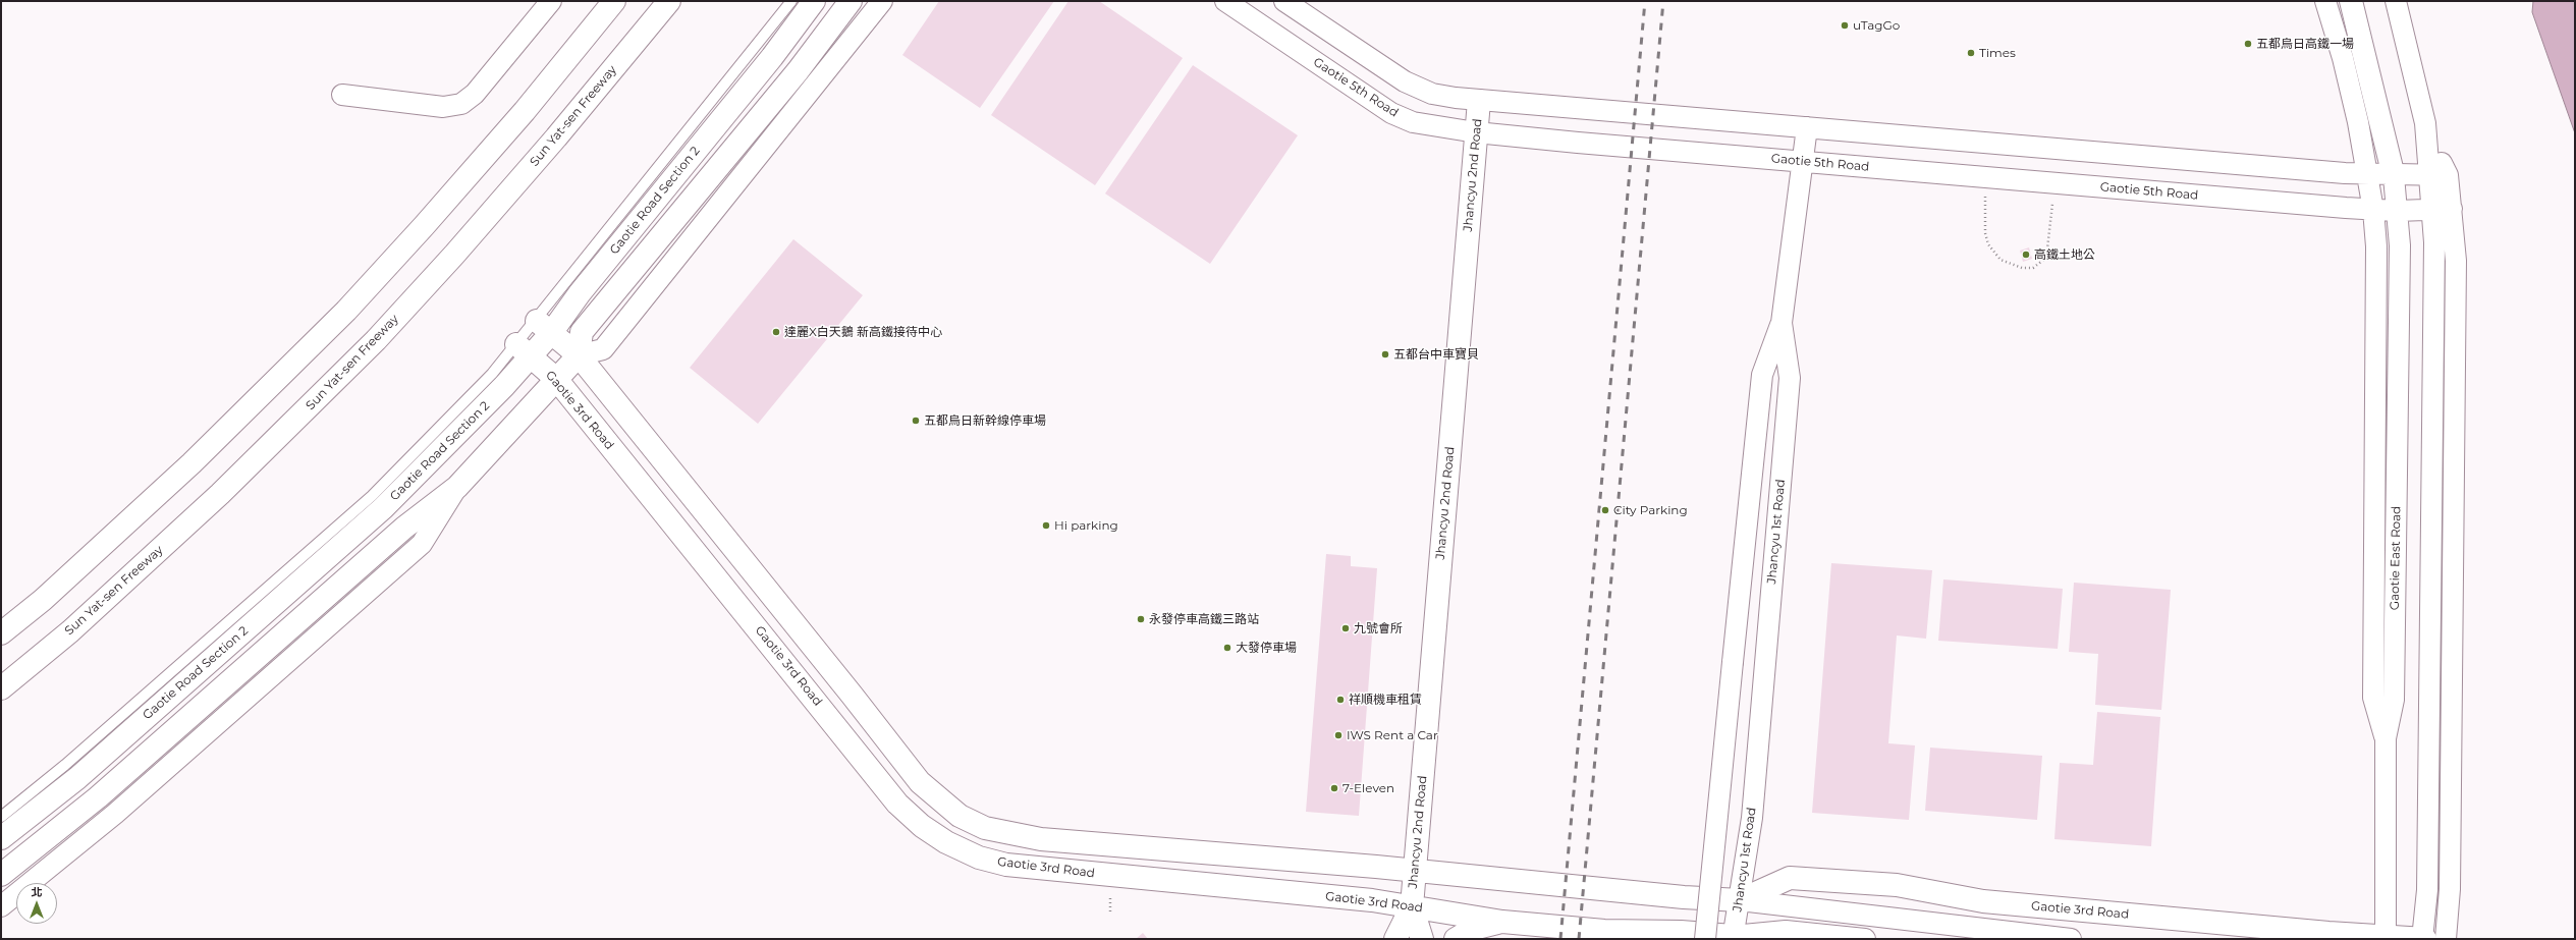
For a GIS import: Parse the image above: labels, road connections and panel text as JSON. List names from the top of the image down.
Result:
{
  "streets": {
    "main road": [
      "Sun Yat-sen Freeway",
      "Jhancyu 2nd Road",
      "Gaotie Road Section 2",
      "Gaotie 3rd Road"
    ],
    "street": ["Gaotie 5th Road", "Jhancyu 1st Road", "Gaotie East Road"]
  },
  "crossings": [
    ["Gaotie 5th Road", "Jhancyu 2nd Road"],
    ["Gaotie 5th Road", "Jhancyu 1st Road"],
    ["Gaotie 5th Road", "Gaotie East Road"],
    ["Jhancyu 2nd Road", "Gaotie 3rd Road"],
    ["Gaotie Road Section 2", "Gaotie 3rd Road"],
    ["Gaotie 3rd Road", "Jhancyu 1st Road"],
    ["Gaotie 3rd Road", "Gaotie East Road"]
  ],
  "places": [
    "uTagGo",
    "五都烏日高鐵一場",
    "Times",
    "高鐵土地公",
    "達麗X白天鵝 新高鐵接待中心",
    "五都台中車寶貝",
    "五都烏日新幹線停車場",
    "City Parking",
    "Hi parking",
    "永發停車高鐵三路站",
    "九號會所",
    "大發停車場",
    "祥順機車租賃",
    "IWS Rent a Car",
    "7-Eleven"
  ],
  "north": "top"
}
